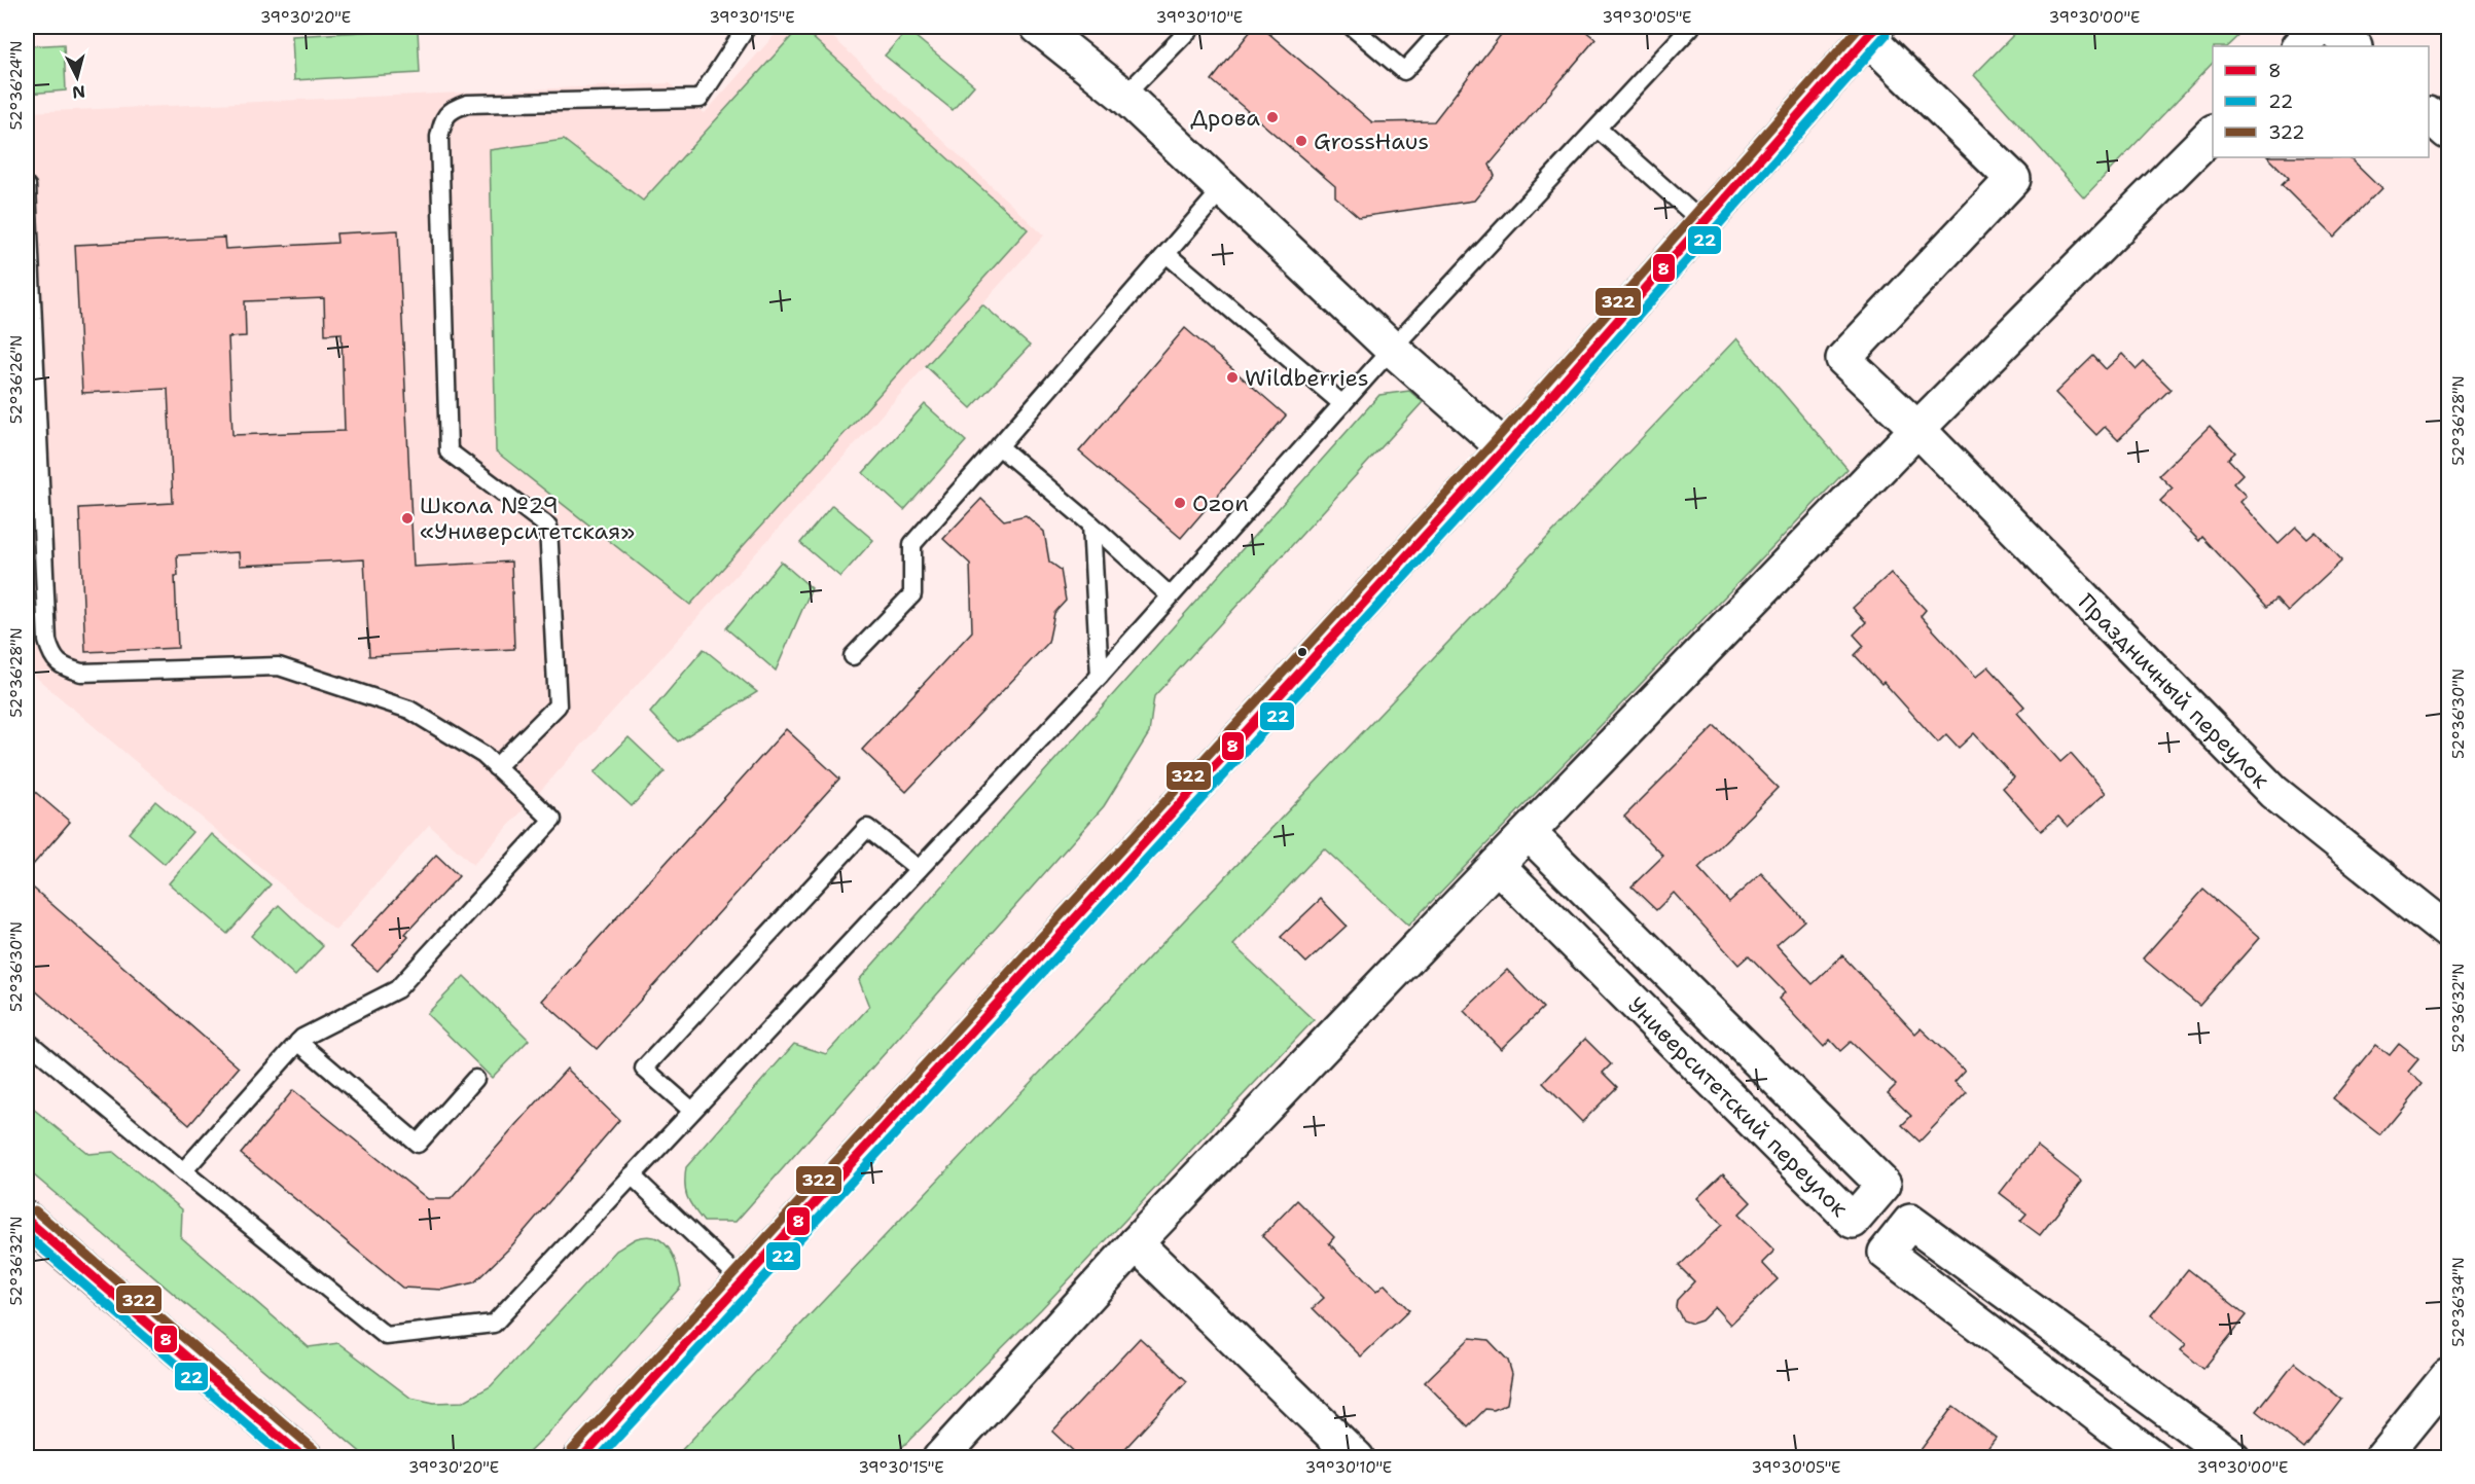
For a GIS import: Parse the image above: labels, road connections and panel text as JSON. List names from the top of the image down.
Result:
{
  "streets": {
    "street": ["Праздничный переулок", "Университетский переулок"]
  },
  "places": [
    "Дрова",
    "GrossHaus",
    "Wildberries",
    "Ozon",
    "Школа №29 «Университетская»"
  ],
  "lines": ["transit line 8", "transit line 322", "transit line 22"],
  "legend": ["8", "22", "322"],
  "north": "bottom",
  "coordinates": [
    "39°30'20\"E",
    "39°30'15\"E",
    "39°30'10\"E",
    "39°30'05\"E",
    "39°30'00\"E",
    "52°36'24\"N",
    "52°36'26\"N",
    "52°36'28\"N",
    "52°36'30\"N",
    "52°36'32\"N",
    "52°36'34\"N"
  ]
}
